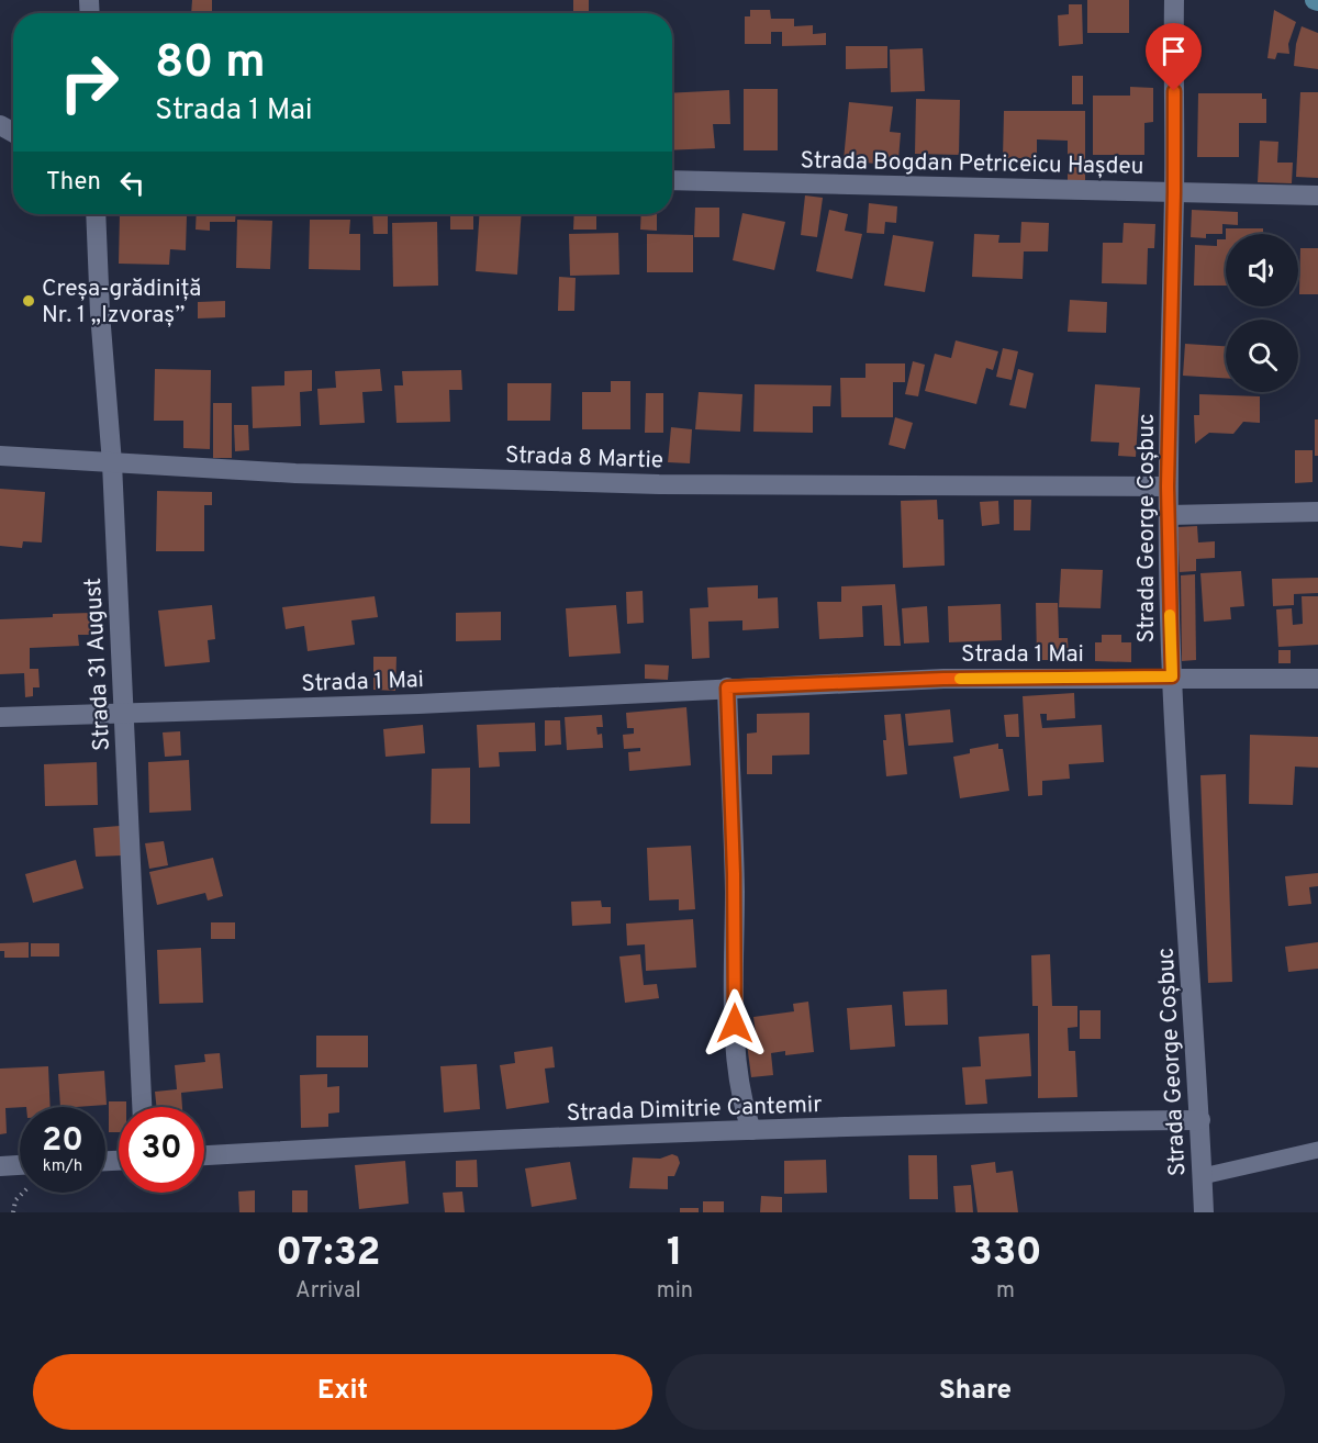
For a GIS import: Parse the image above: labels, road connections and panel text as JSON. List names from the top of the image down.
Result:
{
  "streets": {
    "street": [
      "Strada Bogdan Petriceicu Hașdeu",
      "Strada 8 Martie",
      "Strada George Coșbuc",
      "Strada 1 Mai",
      "Strada 31 August",
      "Strada Dimitrie Cantemir"
    ]
  },
  "crossings": [
    ["Strada Bogdan Petriceicu Hașdeu", "Strada George Coșbuc"],
    ["Strada 8 Martie", "Strada George Coșbuc"],
    ["Strada 8 Martie", "Strada 31 August"],
    ["Strada George Coșbuc", "Strada 1 Mai"],
    ["Strada George Coșbuc", "Strada Dimitrie Cantemir"],
    ["Strada 1 Mai", "Strada 31 August"]
  ],
  "places": ["Creșa-grădiniță Nr. 1 „Izvoraș”"],
  "page": {
    "turn": ["80 m", "Strada 1 Mai"],
    "then": "Then",
    "speed": "20 km/h",
    "limit": "30",
    "eta": [
      "07:32",
      "Arrival",
      "1",
      "min",
      "330",
      "m"
    ],
    "buttons": ["Exit", "Share"]
  }
}
